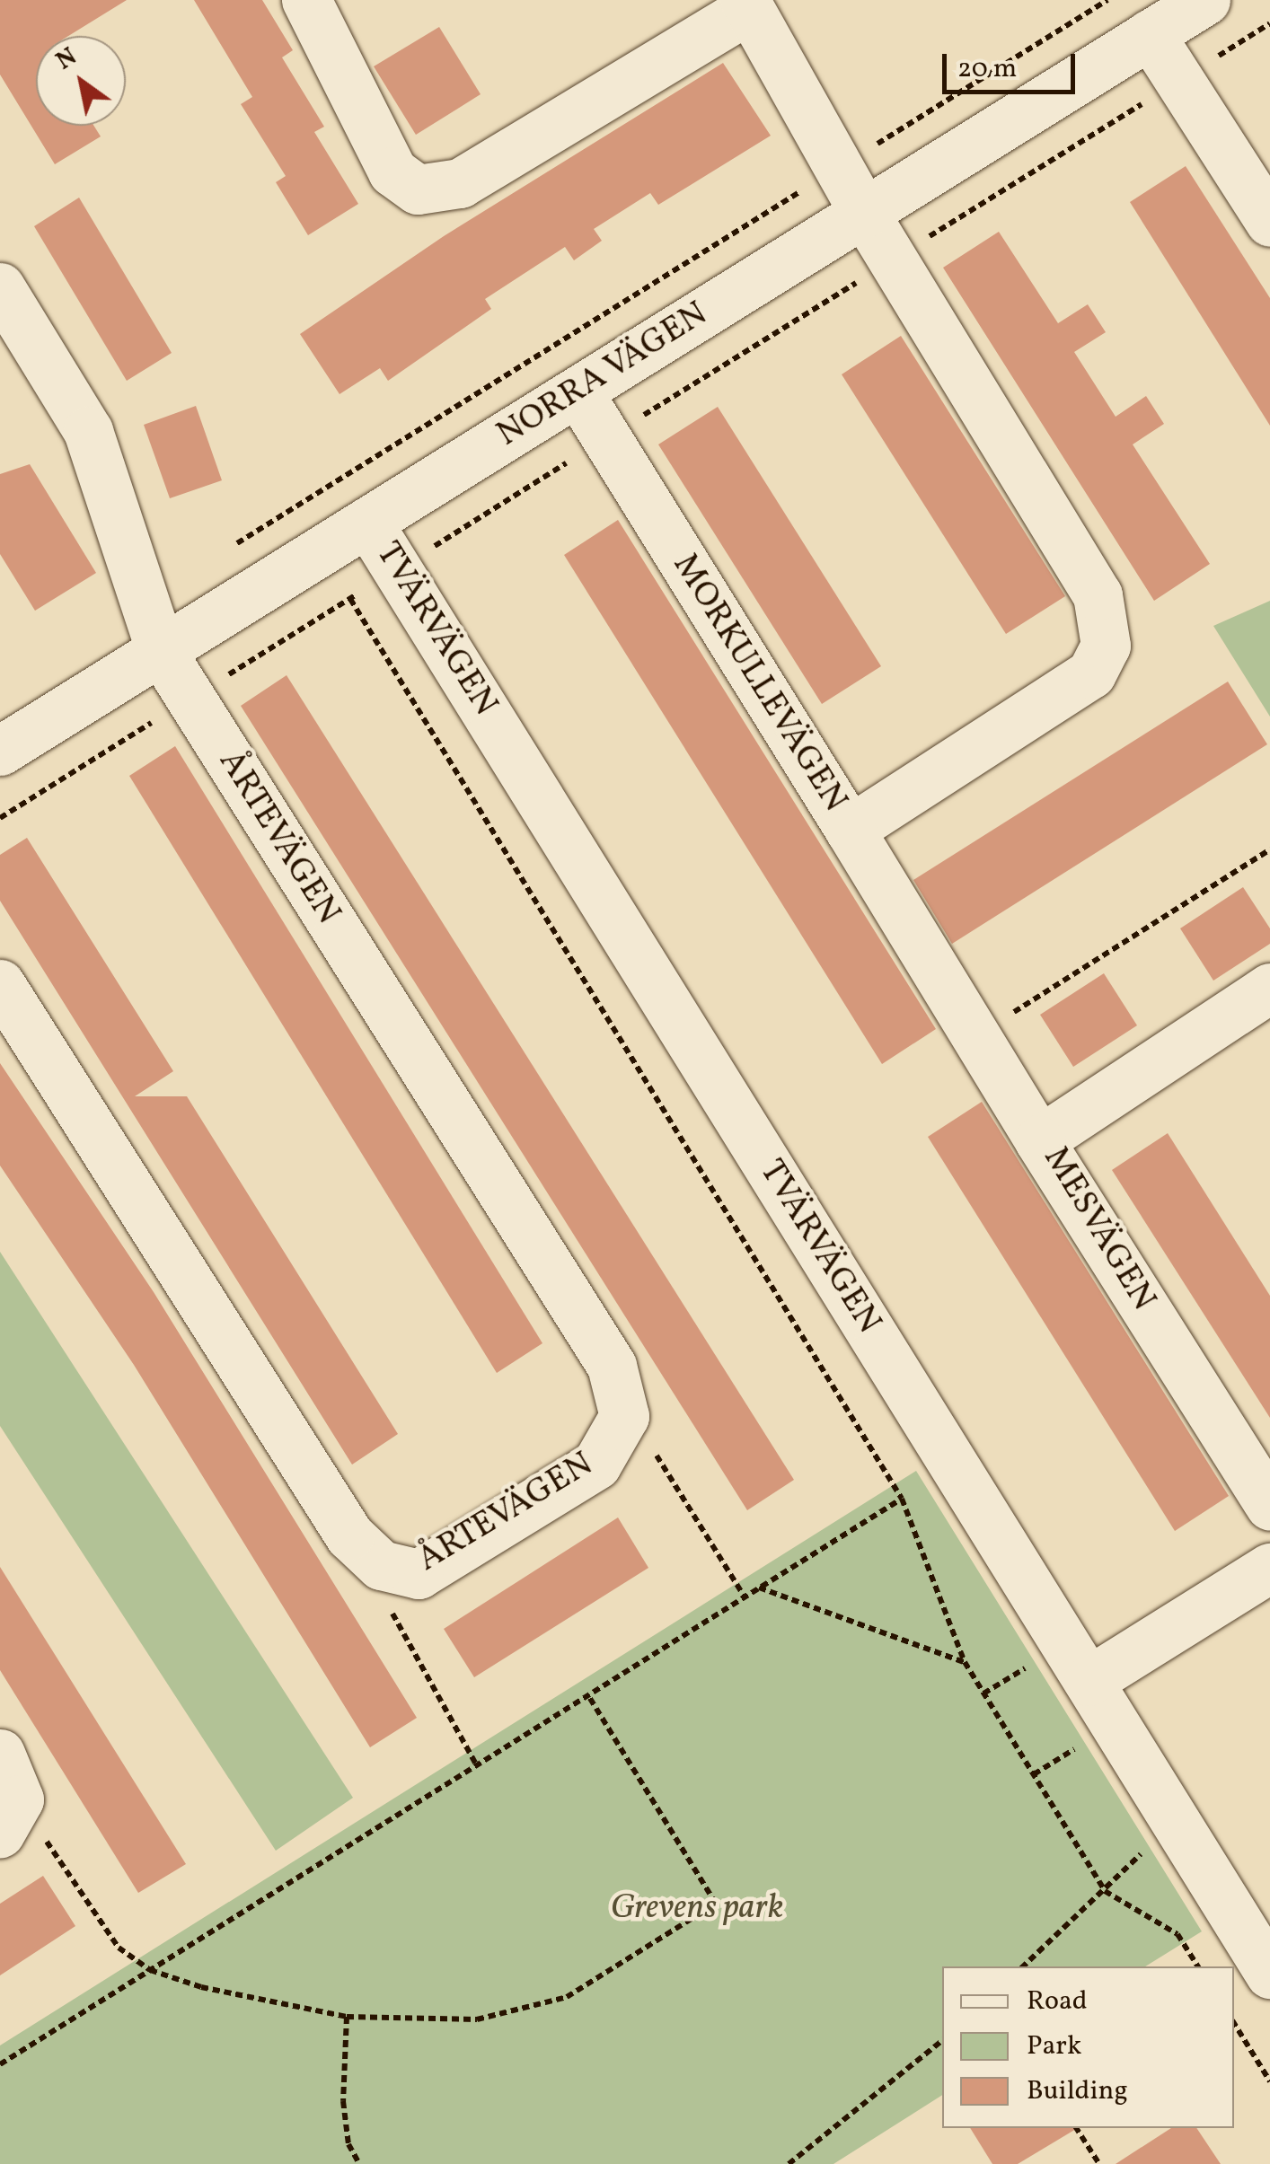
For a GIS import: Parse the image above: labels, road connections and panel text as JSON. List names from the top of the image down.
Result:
{
  "streets": {
    "street": [
      "NORRA VÄGEN",
      "TVÄRVÄGEN",
      "MORKULLEVÄGEN",
      "ÅRTEVÄGEN",
      "MESVÄGEN"
    ]
  },
  "crossings": [
    ["NORRA VÄGEN", "TVÄRVÄGEN"],
    ["NORRA VÄGEN", "MORKULLEVÄGEN"],
    ["NORRA VÄGEN", "ÅRTEVÄGEN"]
  ],
  "parks": ["Grevens park"],
  "legend": ["Road", "Park", "Building"],
  "scale_bar": "20 m",
  "north": "top left"
}
